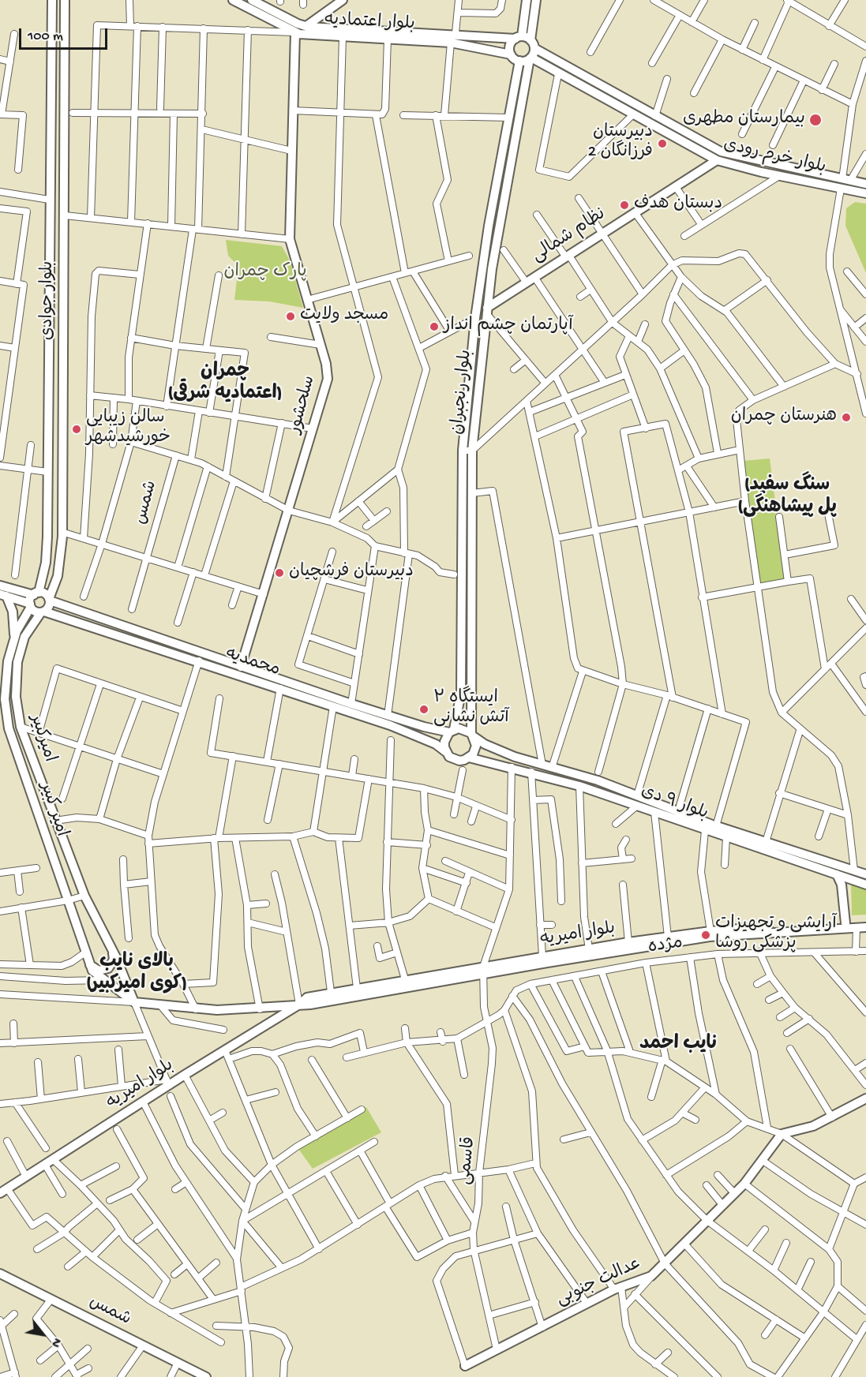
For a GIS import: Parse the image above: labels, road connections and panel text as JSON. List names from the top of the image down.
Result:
{
  "streets": {
    "street": [
      "بلوار اعتمادیه",
      "بلوار خرم رودی",
      "نظام شمالی",
      "بلوار جوادی",
      "بلوار رنجبران",
      "سلحشور",
      "شمس",
      "محمدیه",
      "امیرکبیر",
      "بلوار ۹ دی",
      "امیر کبیر",
      "بلوار امیریه",
      "مژده",
      "قاسمی",
      "عدالت جنوبی"
    ]
  },
  "crossings": [
    ["بلوار اعتمادیه", "بلوار خرم رودی"],
    ["بلوار اعتمادیه", "بلوار رنجبران"],
    ["بلوار اعتمادیه", "سلحشور"],
    ["بلوار خرم رودی", "نظام شمالی"],
    ["بلوار خرم رودی", "بلوار رنجبران"],
    ["نظام شمالی", "بلوار رنجبران"],
    ["بلوار جوادی", "محمدیه"],
    ["بلوار جوادی", "امیرکبیر"],
    ["بلوار جوادی", "امیر کبیر"],
    ["بلوار رنجبران", "محمدیه"],
    ["بلوار رنجبران", "بلوار ۹ دی"],
    ["سلحشور", "محمدیه"],
    ["محمدیه", "امیرکبیر"],
    ["محمدیه", "بلوار ۹ دی"],
    ["محمدیه", "امیر کبیر"],
    ["امیرکبیر", "امیر کبیر"],
    ["بلوار ۹ دی", "قاسمی"],
    ["بلوار امیریه", "قاسمی"],
    ["مژده", "قاسمی"],
    ["قاسمی", "عدالت جنوبی"]
  ],
  "districts": [
    "چمران (اعتمادیه شرقی)",
    "(سنگ سفید (پل پیشاهنگی",
    "بالای نایب (کوی امیرکبیر)",
    "نایب احمد"
  ],
  "parks": ["پارک چمران"],
  "places": [
    "بیمارستان مطهری",
    "دبیرستان فرزانگان 2",
    "دبستان هدف",
    "مسجد ولایت",
    "آپارتمان چشم انداز",
    "هنرستان چمران",
    "سالن زیبایی خورشیدشهر",
    "دبیرستان فرشچیان",
    "ایستگاه ۲ آتش نشانی",
    "آرایشی و تجهیزات پزشکی روشا"
  ],
  "scale_bar": "100 m",
  "north": "bottom right"
}
